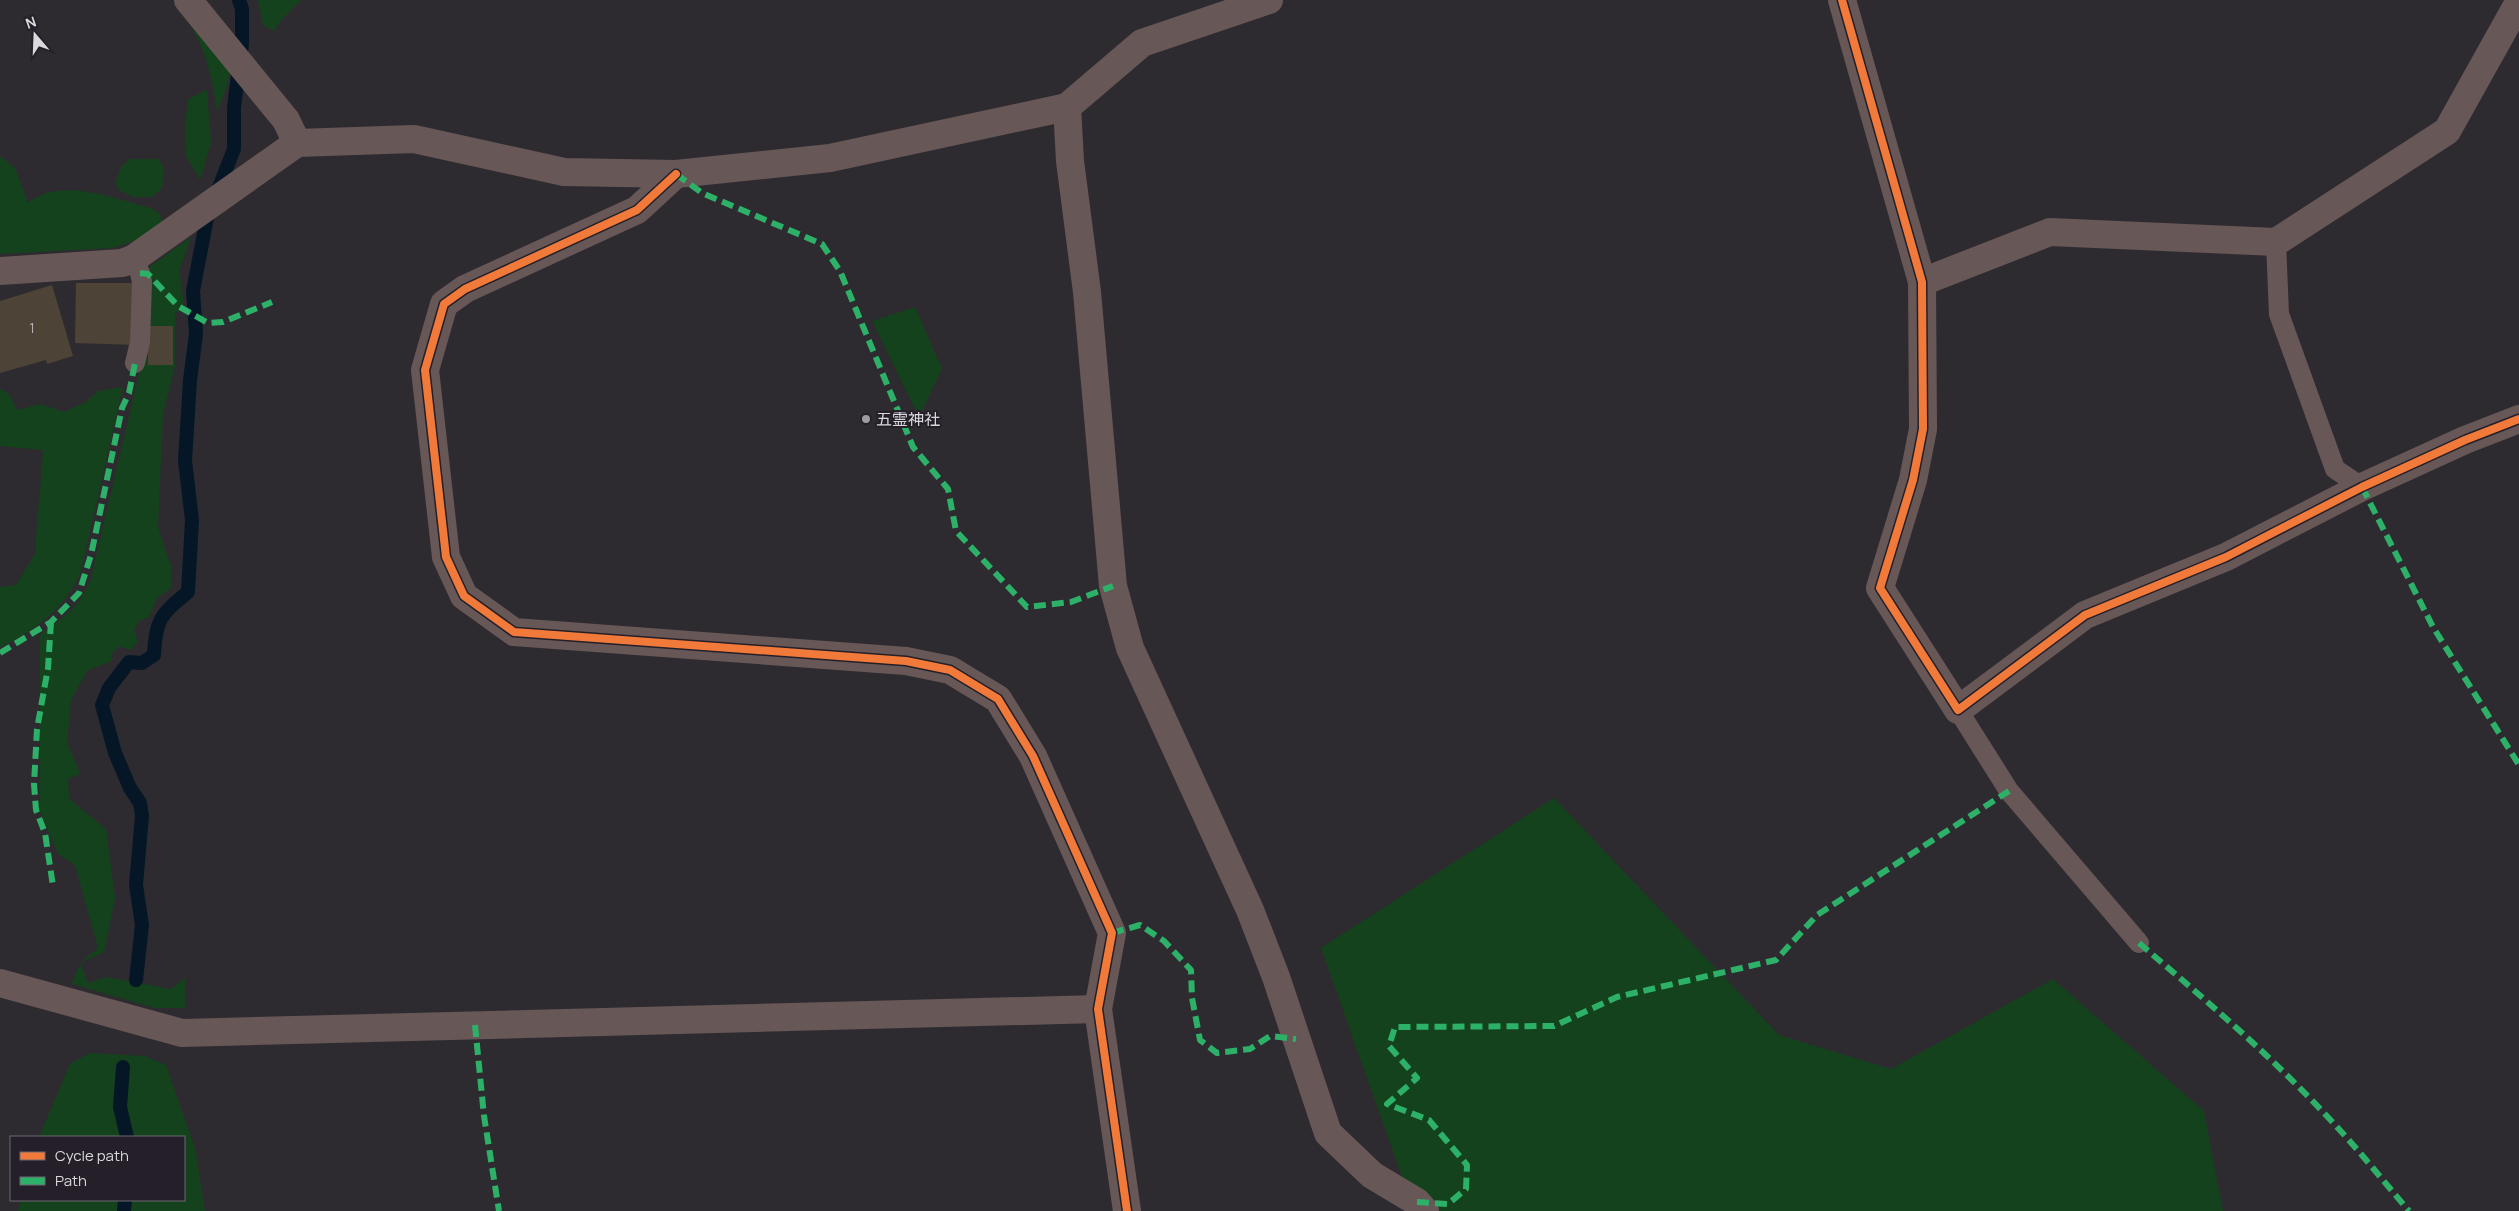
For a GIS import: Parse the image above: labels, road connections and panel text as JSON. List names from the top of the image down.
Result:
{
  "places": ["五霊神社"],
  "house_numbers": ["1"],
  "legend": ["Cycle path", "Path"],
  "north": "top"
}
